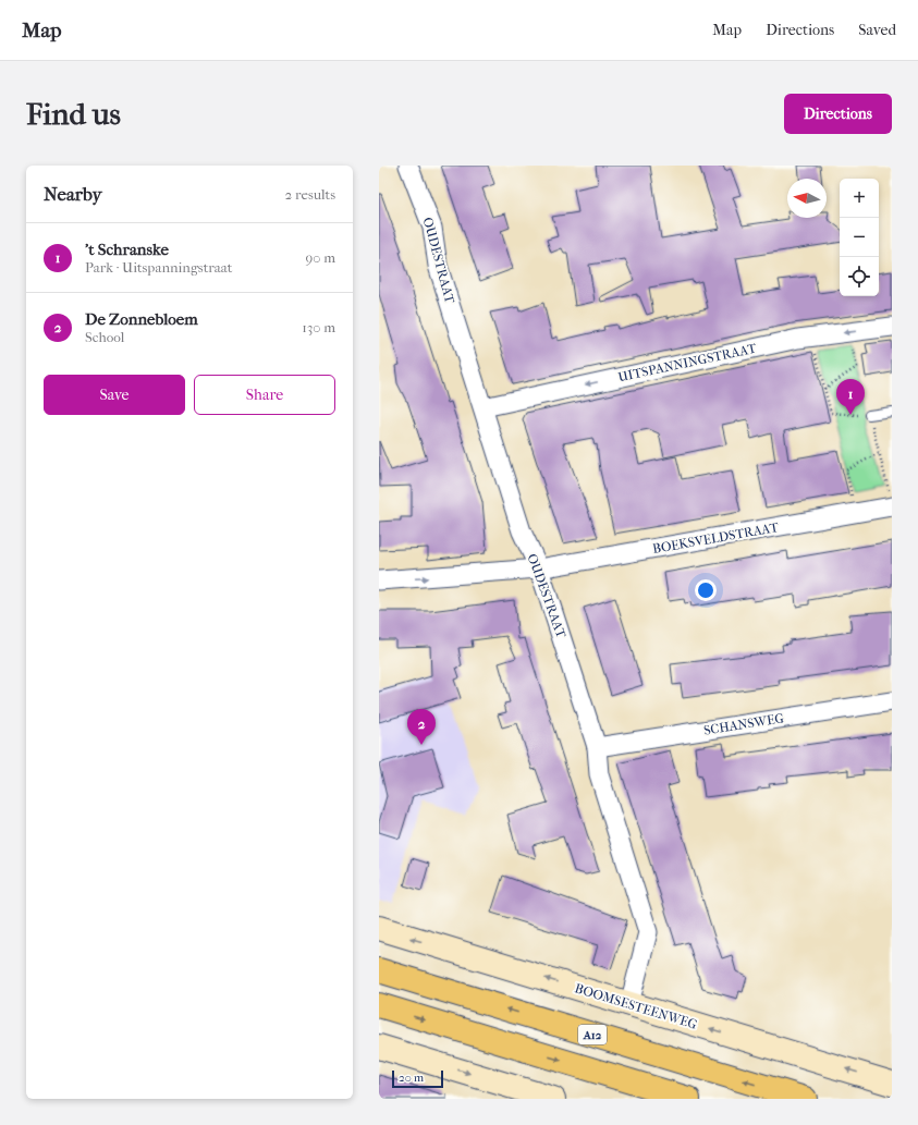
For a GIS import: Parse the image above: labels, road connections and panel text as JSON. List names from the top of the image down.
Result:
{
  "streets": {
    "highway": ["A12"],
    "main road": ["BOOMSESTEENWEG"],
    "street": [
      "OUDESTRAAT",
      "UITSPANNINGSTRAAT",
      "BOEKSVELDSTRAAT",
      "SCHANSWEG"
    ]
  },
  "crossings": [
    ["OUDESTRAAT", "UITSPANNINGSTRAAT"],
    ["OUDESTRAAT", "BOEKSVELDSTRAAT"],
    ["OUDESTRAAT", "SCHANSWEG"],
    ["OUDESTRAAT", "BOOMSESTEENWEG"]
  ],
  "one_way": ["UITSPANNINGSTRAAT"],
  "scale_bar": "20 m",
  "north": "left",
  "page": {
    "header": "Map",
    "nav": ["Map", "Directions", "Saved"],
    "buttons": [
      "Directions",
      ["Save", "Share"]
    ],
    "title": "Find us",
    "heading": ["Nearby", "2 results"],
    "map_buttons": ["+", "−"],
    "list": [
      {
        "mark": "1",
        "name": "'t Schranske",
        "note": "Park · Uitspanningstraat",
        "value": "90 m"
      },
      {
        "mark": "2",
        "name": "De Zonnebloem",
        "note": "School",
        "value": "130 m"
      }
    ],
    "pins": ["1", "2"],
    "scale": "20 m"
  }
}
